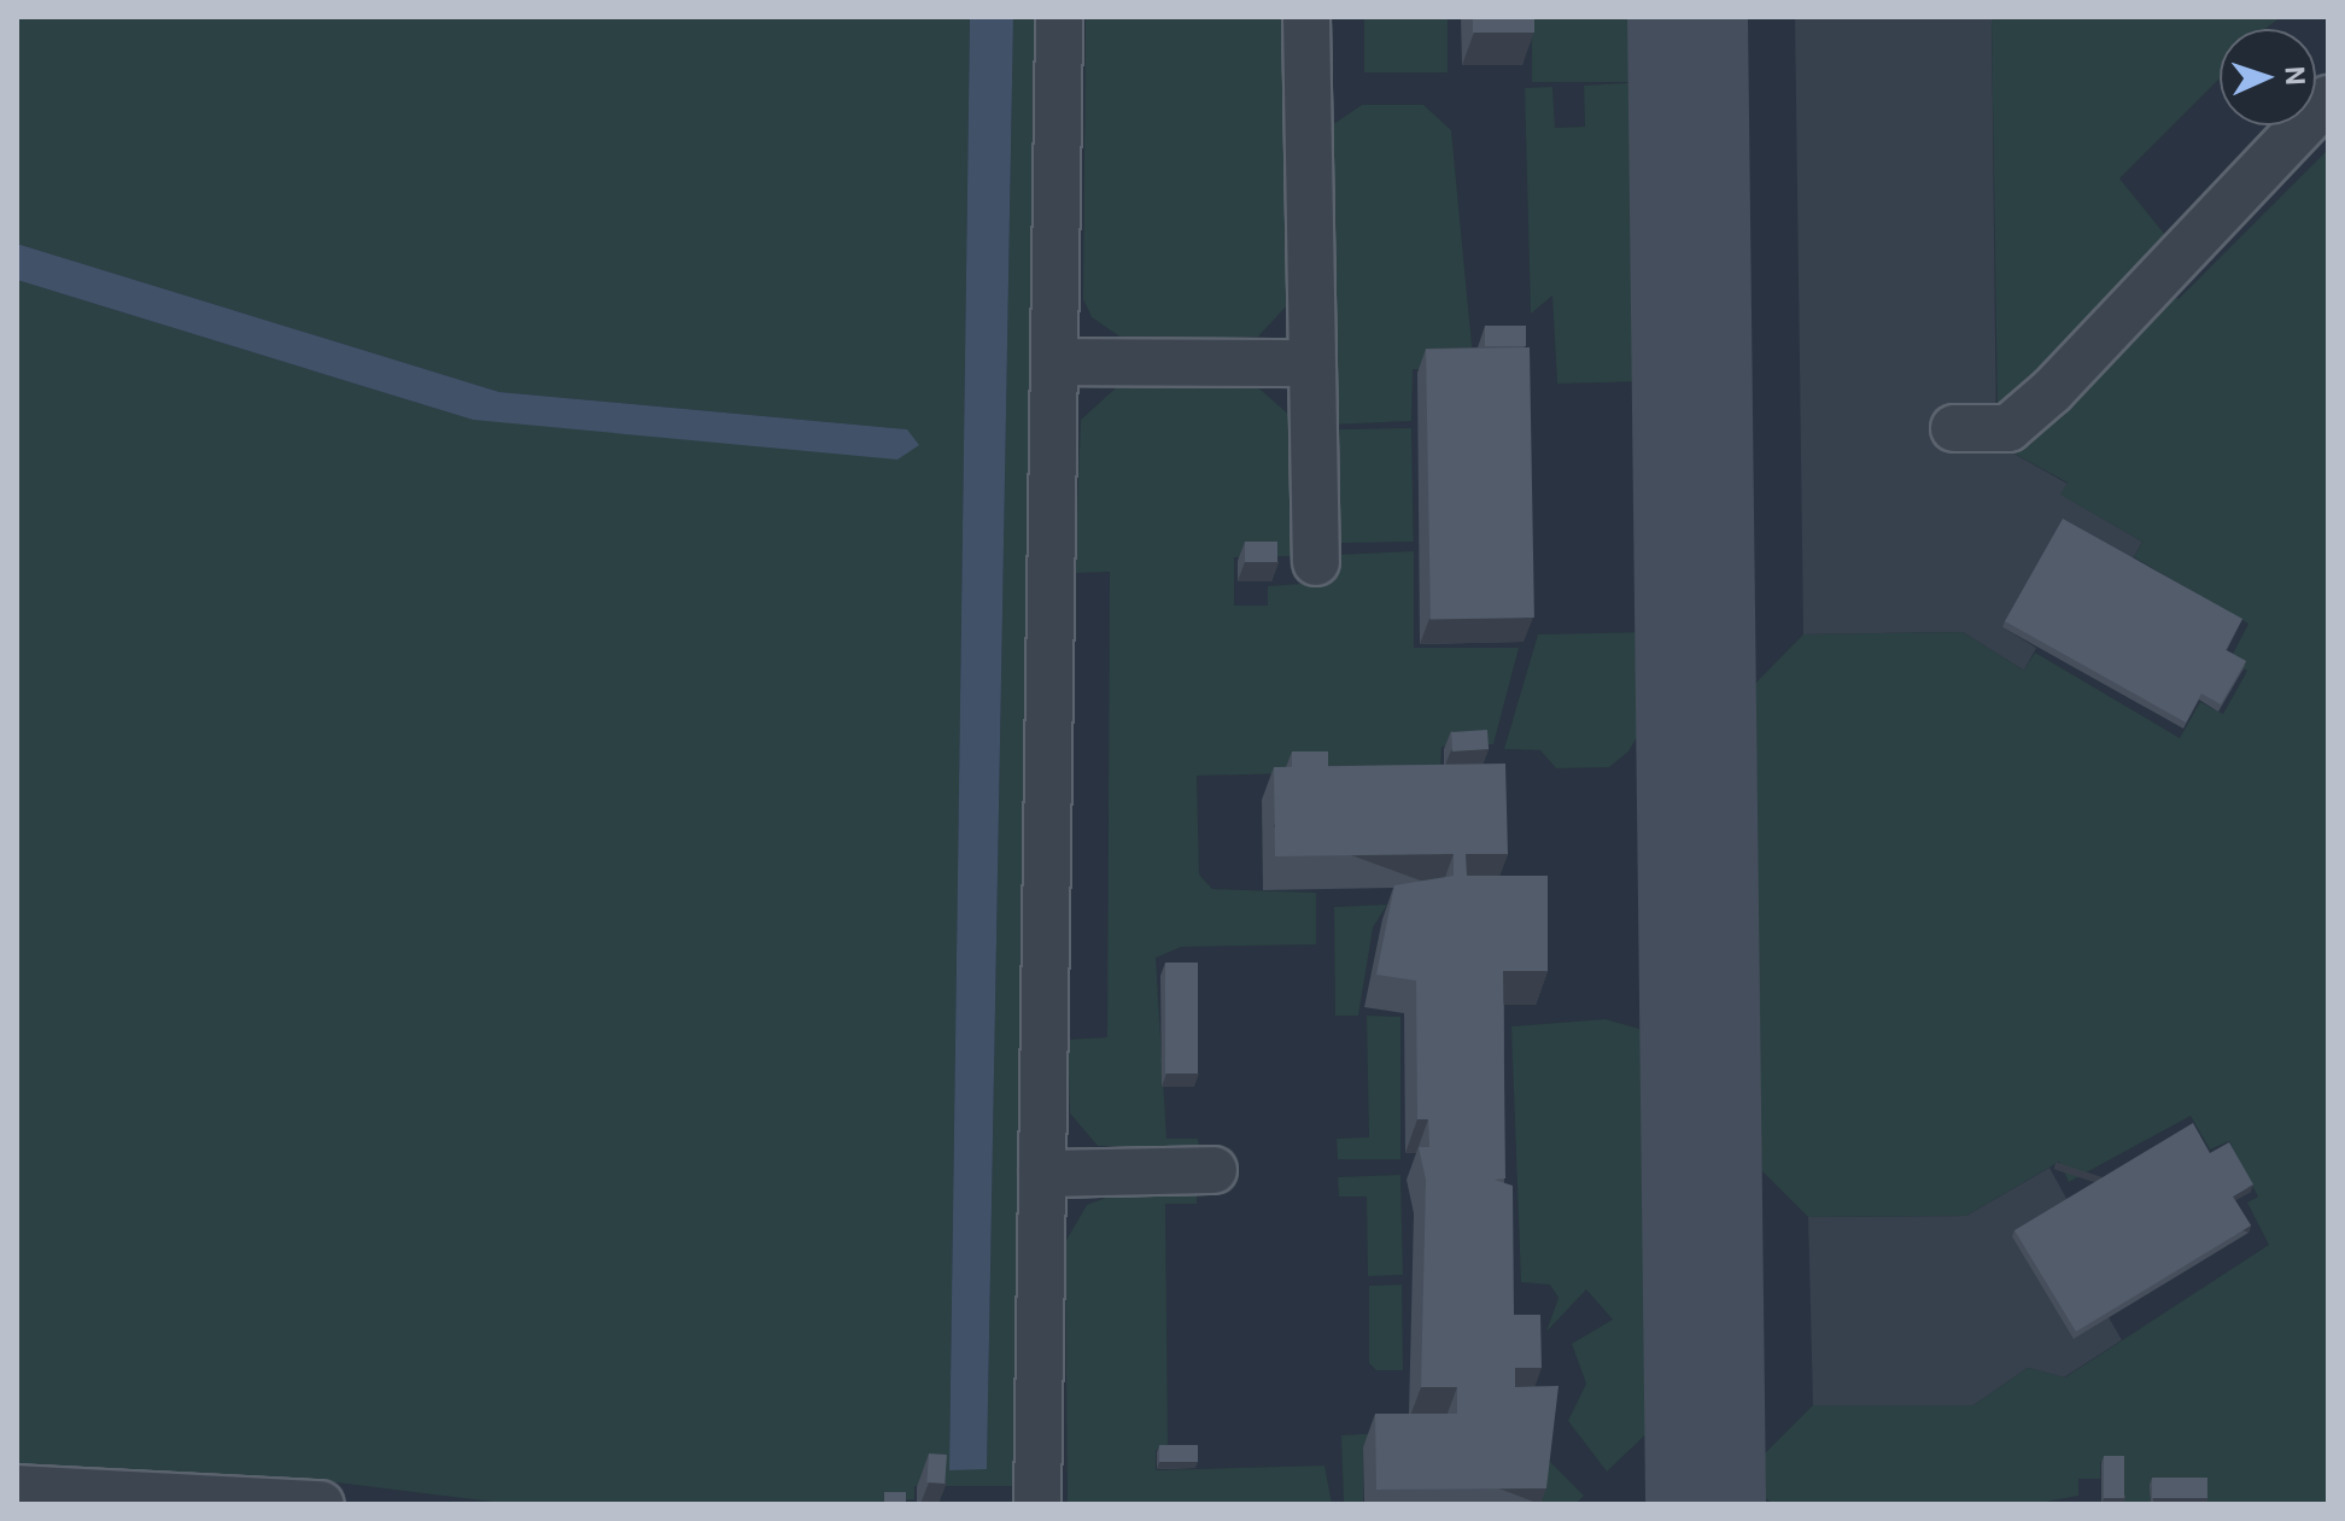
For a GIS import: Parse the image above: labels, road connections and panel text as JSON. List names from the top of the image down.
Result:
{
  "north": "right"
}
